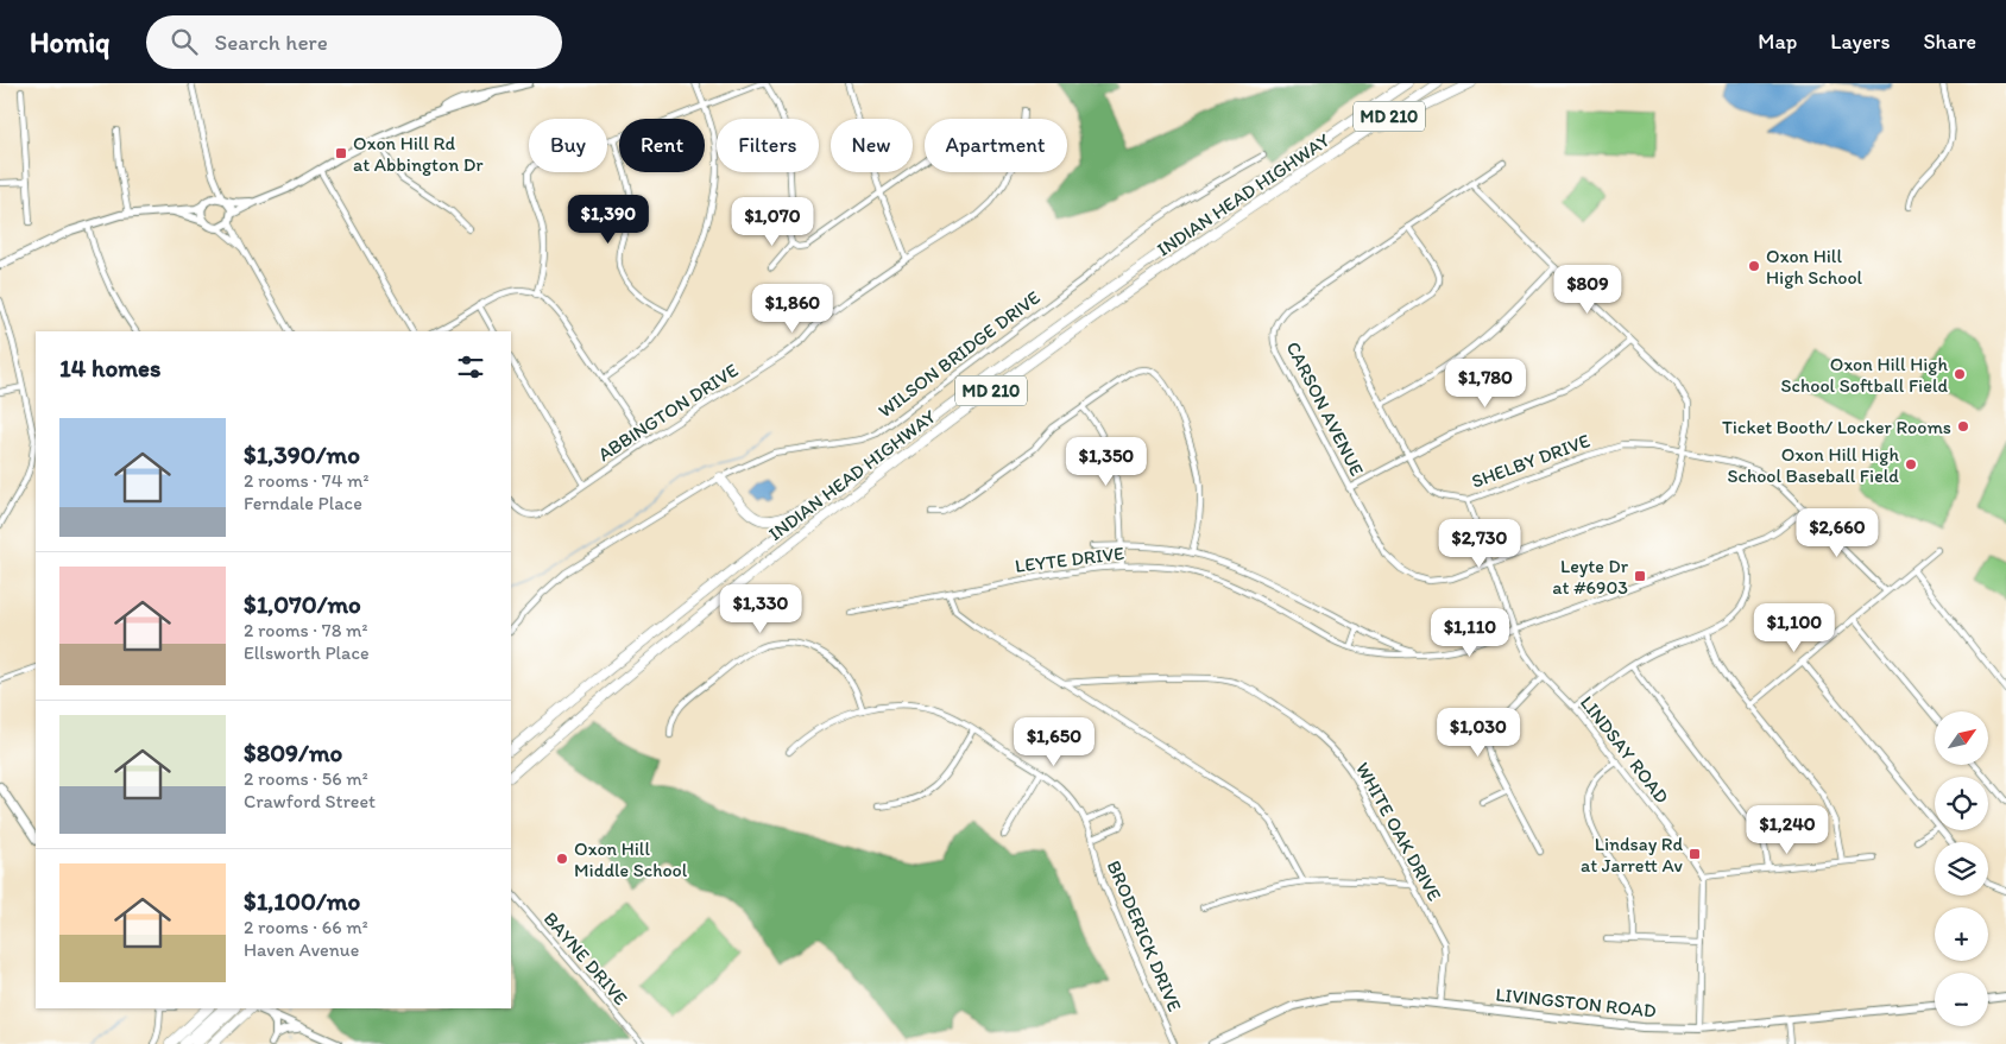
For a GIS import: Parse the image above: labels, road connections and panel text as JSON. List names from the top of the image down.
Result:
{
  "streets": {
    "highway": ["MD 210", "INDIAN HEAD HIGHWAY"],
    "main road": ["LIVINGSTON ROAD"],
    "street": [
      "WILSON BRIDGE DRIVE",
      "CARSON AVENUE",
      "ABBINGTON DRIVE",
      "SHELBY DRIVE",
      "LEYTE DRIVE",
      "LINDSAY ROAD",
      "WHITE OAK DRIVE",
      "BRODERICK DRIVE",
      "BAYNE DRIVE"
    ]
  },
  "crossings": [
    ["CARSON AVENUE", "SHELBY DRIVE"],
    ["CARSON AVENUE", "LINDSAY ROAD"],
    ["SHELBY DRIVE", "LEYTE DRIVE"],
    ["SHELBY DRIVE", "LINDSAY ROAD"],
    ["LEYTE DRIVE", "LINDSAY ROAD"],
    ["WHITE OAK DRIVE", "LIVINGSTON ROAD"]
  ],
  "places": {
    "transit": ["Oxon Hill Rd at Abbington Dr", "Leyte Dr at #6903", "Lindsay Rd at Jarrett Av"],
    "other": [
      "Oxon Hill High School",
      "Oxon Hill High School Softball Field",
      "Ticket Booth/ Locker Rooms",
      "Oxon Hill High School Baseball Field",
      "Oxon Hill Middle School"
    ]
  },
  "north": "top right",
  "page": {
    "header": "Homiq",
    "search": "Search here",
    "nav": ["Map", "Layers", "Share"],
    "chip": [
      "Buy",
      "Rent",
      "Filters",
      "New",
      "Apartment"
    ],
    "price": [
      "$1,390",
      "$1,070",
      "$809",
      "$1,860",
      "$1,780",
      "$1,350",
      "$2,660",
      "$2,730",
      "$1,330",
      "$1,100",
      "$1,110",
      "$1,030",
      "$1,650",
      "$1,240"
    ],
    "heading": "14 homes",
    "list": [
      {
        "name": "$1,390/mo",
        "note": "2 rooms · 74 m² · Ferndale Place"
      },
      {
        "name": "$1,070/mo",
        "note": "2 rooms · 78 m² · Ellsworth Place"
      },
      {
        "name": "$809/mo",
        "note": "2 rooms · 56 m² · Crawford Street"
      },
      {
        "name": "$1,100/mo",
        "note": "2 rooms · 66 m² · Haven Avenue"
      }
    ],
    "map_buttons": ["+", "−"]
  }
}
